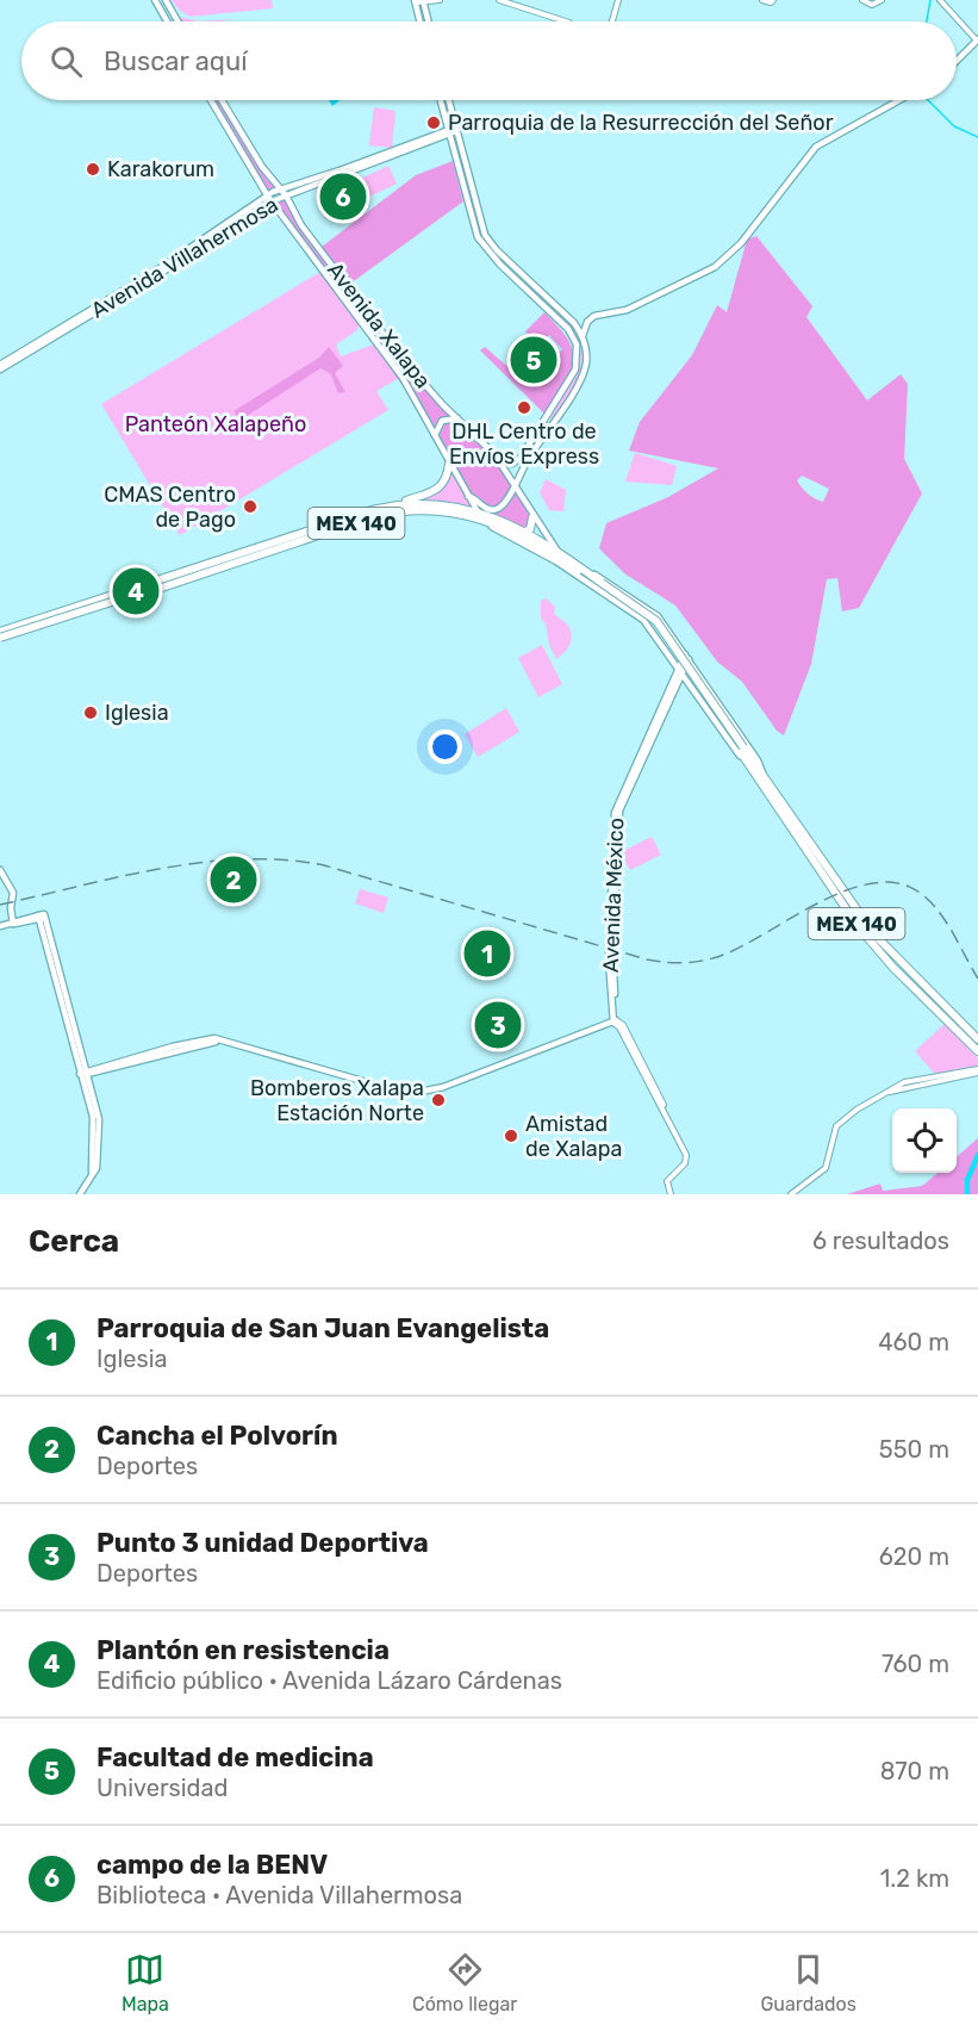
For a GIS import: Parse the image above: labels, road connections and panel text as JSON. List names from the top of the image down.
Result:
{
  "streets": {
    "highway": ["MEX 140"],
    "main road": ["Avenida Villahermosa", "Avenida Xalapa", "Avenida México"]
  },
  "crossings": [
    ["Avenida Villahermosa", "Avenida Xalapa"],
    ["Avenida Xalapa", "MEX 140"]
  ],
  "parks": ["Panteón Xalapeño"],
  "places": [
    "Parroquia de la Resurrección del Señor",
    "Karakorum",
    "DHL Centro de Envíos Express",
    "CMAS Centro de Pago",
    "Iglesia",
    "Bomberos Xalapa Estación Norte",
    "Amistad de Xalapa"
  ],
  "page": {
    "search": "Buscar aquí",
    "pins": [
      "6",
      "5",
      "4",
      "2",
      "1",
      "3"
    ],
    "heading": ["Cerca", "6 resultados"],
    "list": [
      {
        "mark": "1",
        "name": "Parroquia de San Juan Evangelista",
        "note": "Iglesia",
        "value": "460 m"
      },
      {
        "mark": "2",
        "name": "Cancha el Polvorín",
        "note": "Deportes",
        "value": "550 m"
      },
      {
        "mark": "3",
        "name": "Punto 3 unidad Deportiva",
        "note": "Deportes",
        "value": "620 m"
      },
      {
        "mark": "4",
        "name": "Plantón en resistencia",
        "note": "Edificio público · Avenida Lázaro Cárdenas",
        "value": "760 m"
      },
      {
        "mark": "5",
        "name": "Facultad de medicina",
        "note": "Universidad",
        "value": "870 m"
      },
      {
        "mark": "6",
        "name": "campo de la BENV",
        "note": "Biblioteca · Avenida Villahermosa",
        "value": "1.2 km"
      }
    ],
    "nav": ["Mapa", "Cómo llegar", "Guardados"]
  }
}
